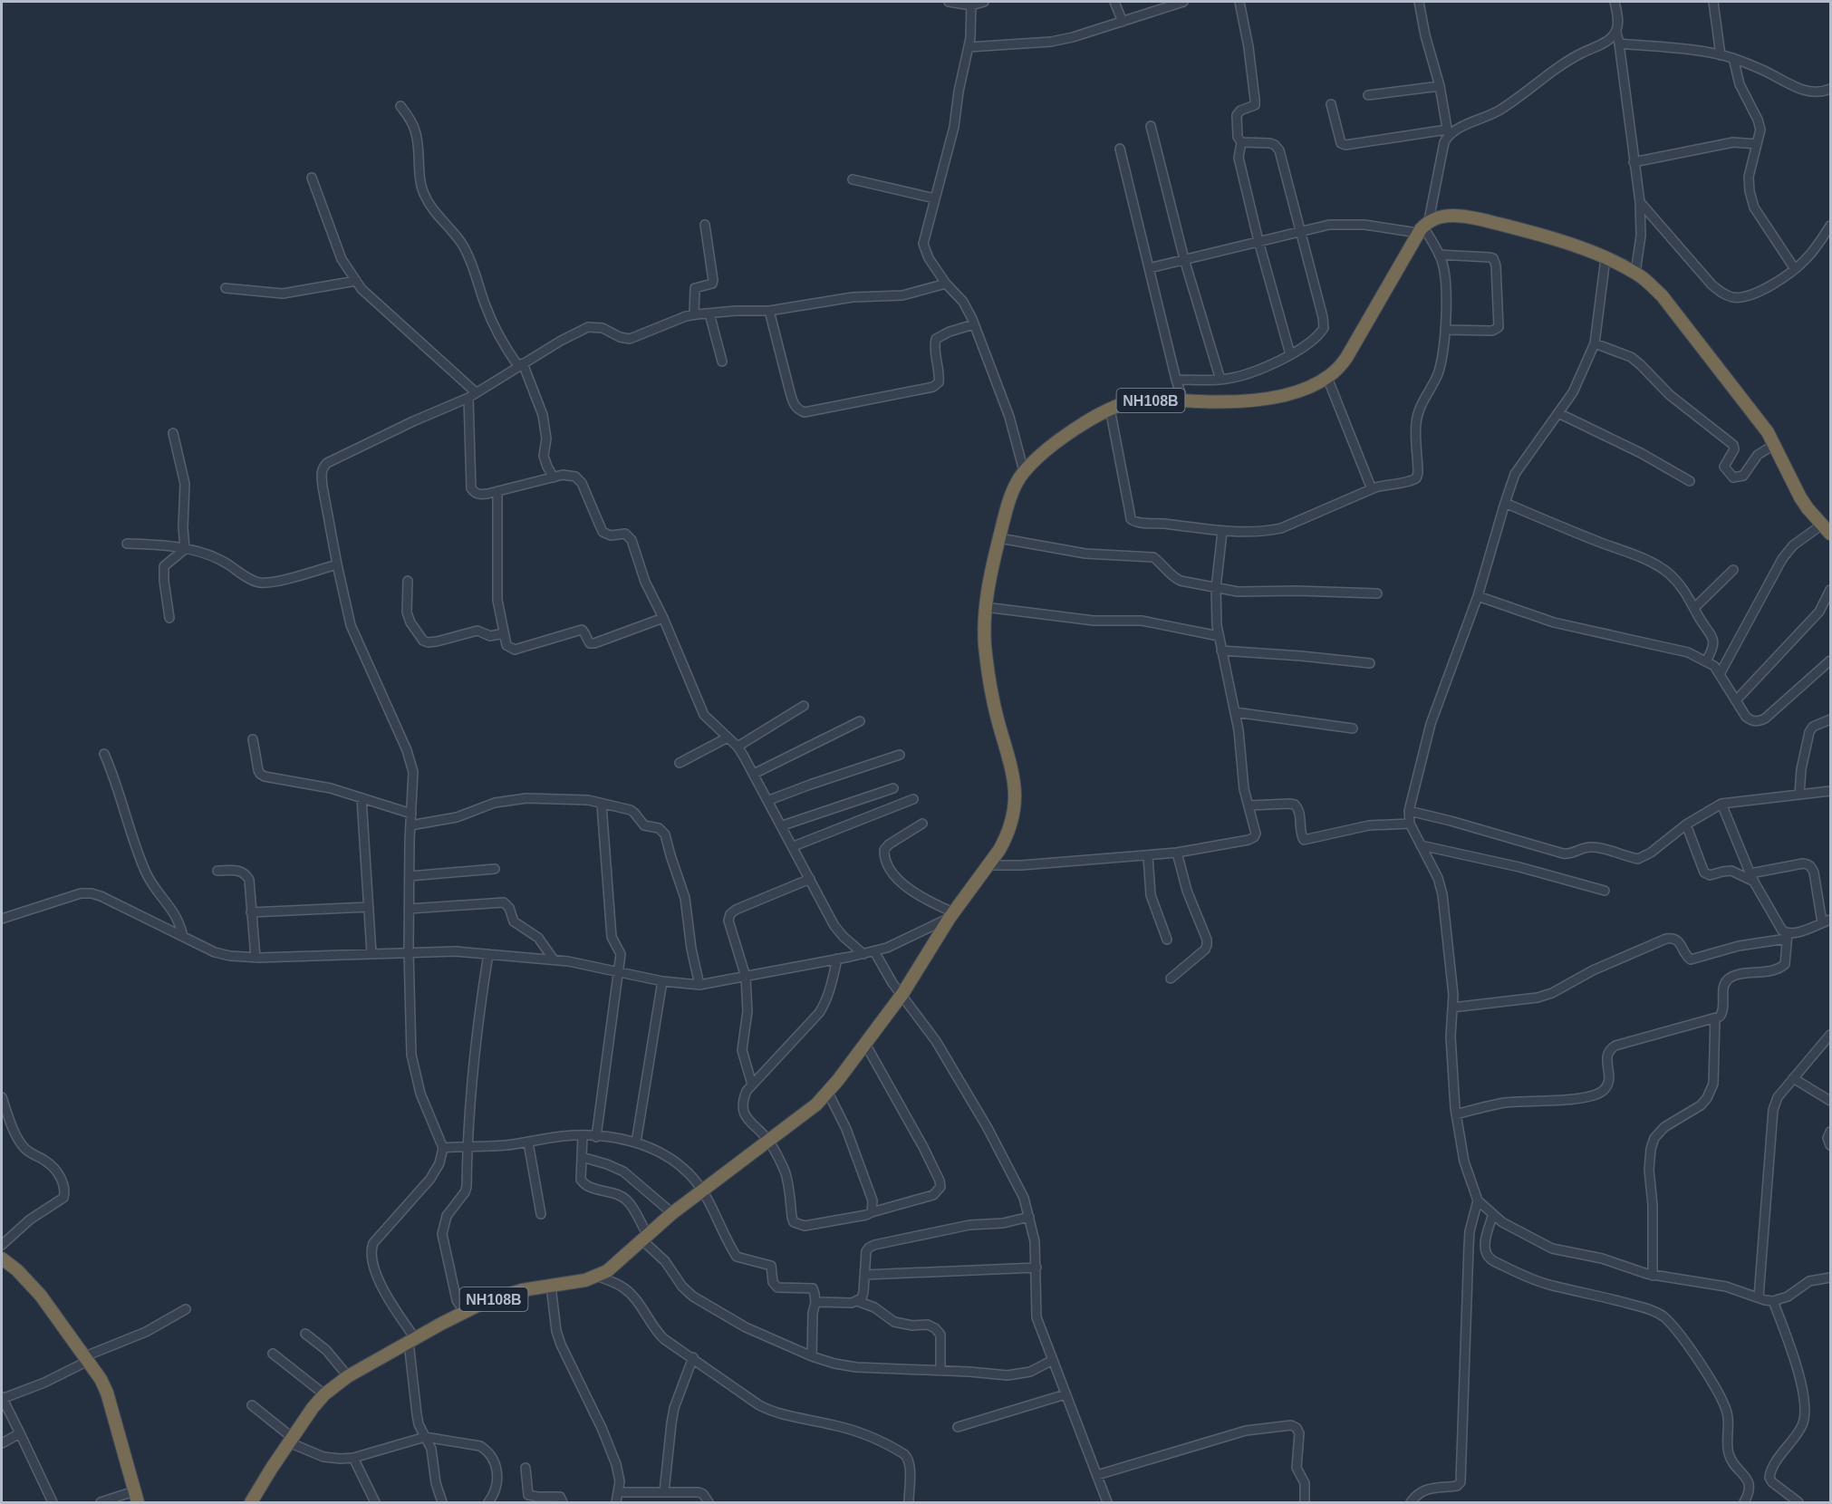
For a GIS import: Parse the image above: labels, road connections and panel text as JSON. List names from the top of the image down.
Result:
{
  "streets": {
    "highway": ["NH108B"]
  }
}
